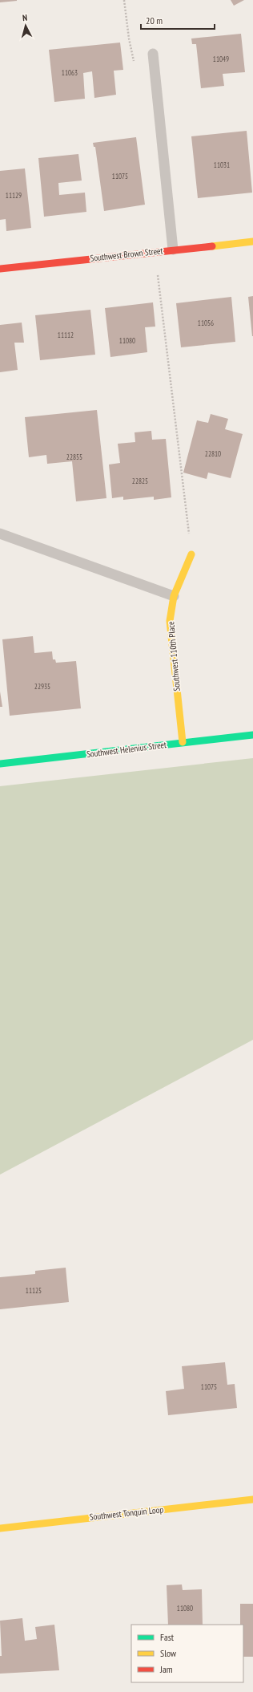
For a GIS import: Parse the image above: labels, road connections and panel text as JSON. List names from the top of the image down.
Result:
{
  "streets": {
    "street": [
      "Southwest Brown Street",
      "Southwest 110th Place",
      "Southwest Helenius Street",
      "Southwest Tonquin Loop"
    ]
  },
  "crossings": [
    ["Southwest 110th Place", "Southwest Helenius Street"]
  ],
  "house_numbers": [
    "11049",
    "11063",
    "11031",
    "11075",
    "11129",
    "11056",
    "11112",
    "11080",
    "22810",
    "22855",
    "22825",
    "22935",
    "11125",
    "11075",
    "11080"
  ],
  "legend": ["Fast", "Slow", "Jam"],
  "scale_bar": "20 m",
  "north": "top"
}
